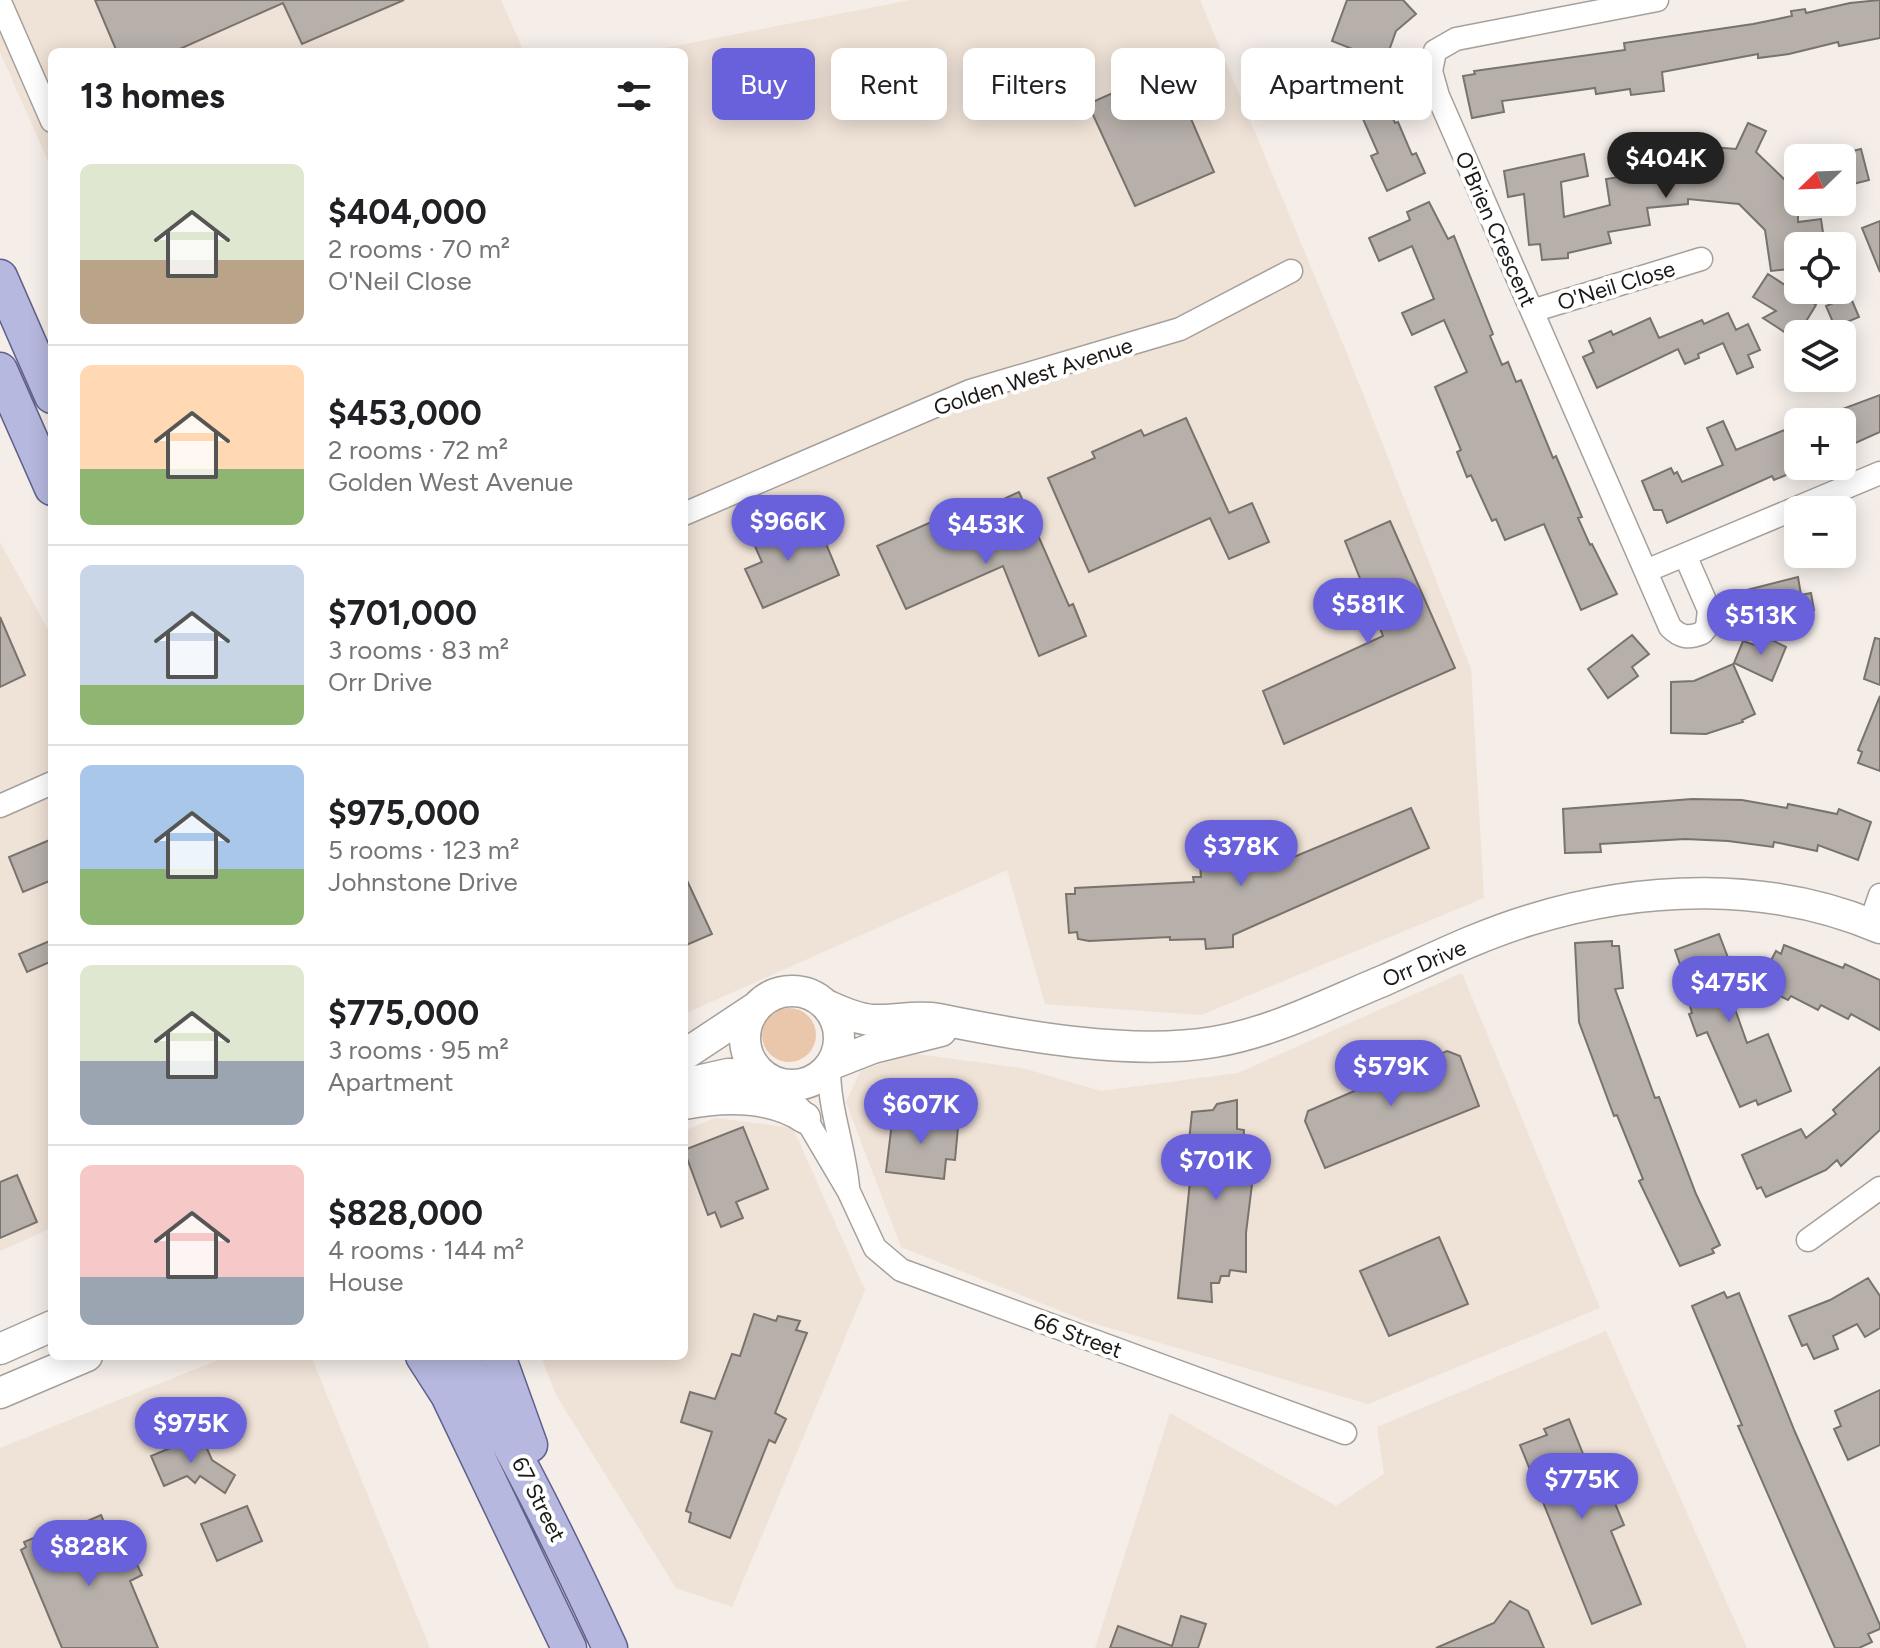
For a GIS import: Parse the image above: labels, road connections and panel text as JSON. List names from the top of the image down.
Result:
{
  "streets": {
    "main road": ["67 Street"],
    "street": [
      "O'Brien Crescent",
      "O'Neil Close",
      "Golden West Avenue",
      "Orr Drive",
      "66 Street"
    ]
  },
  "crossings": [
    ["O'Brien Crescent", "O'Neil Close"],
    ["Orr Drive", "66 Street"]
  ],
  "north": "bottom left",
  "page": {
    "chip": [
      "Buy",
      "Rent",
      "Filters",
      "New",
      "Apartment"
    ],
    "heading": "13 homes",
    "price": [
      "$404K",
      "$966K",
      "$453K",
      "$581K",
      "$513K",
      "$378K",
      "$475K",
      "$579K",
      "$607K",
      "$701K",
      "$975K",
      "$775K",
      "$828K"
    ],
    "map_buttons": ["+", "−"],
    "list": [
      {
        "name": "$404,000",
        "note": "2 rooms · 70 m² · O'Neil Close"
      },
      {
        "name": "$453,000",
        "note": "2 rooms · 72 m² · Golden West Avenue"
      },
      {
        "name": "$701,000",
        "note": "3 rooms · 83 m² · Orr Drive"
      },
      {
        "name": "$975,000",
        "note": "5 rooms · 123 m² · Johnstone Drive"
      },
      {
        "name": "$775,000",
        "note": "3 rooms · 95 m² · Apartment"
      },
      {
        "name": "$828,000",
        "note": "4 rooms · 144 m² · House"
      }
    ]
  }
}
